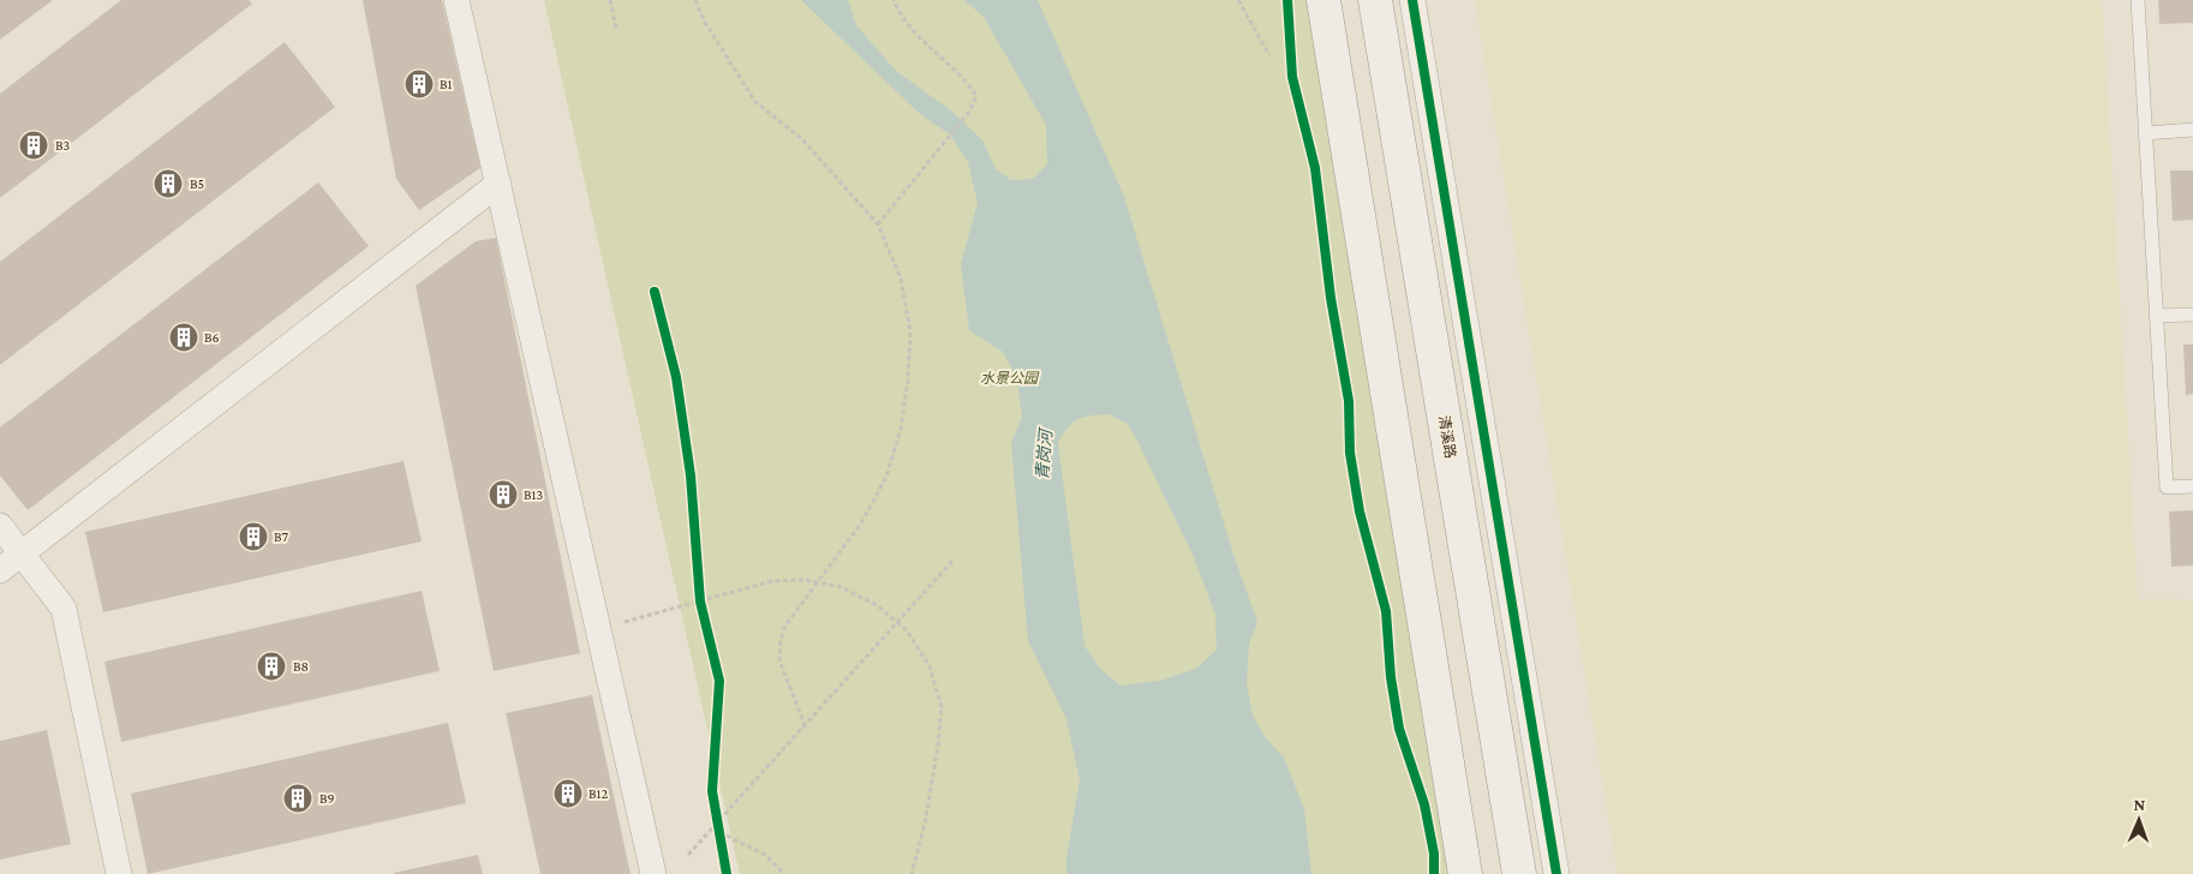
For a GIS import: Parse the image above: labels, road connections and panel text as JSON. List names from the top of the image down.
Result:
{
  "streets": {
    "main road": ["清溪路"]
  },
  "water": ["青岗河"],
  "parks": ["水景公园"],
  "places": {
    "building": [
      "B1",
      "B3",
      "B5",
      "B6",
      "B13",
      "B7",
      "B8",
      "B12",
      "B9"
    ]
  },
  "north": "top"
}
